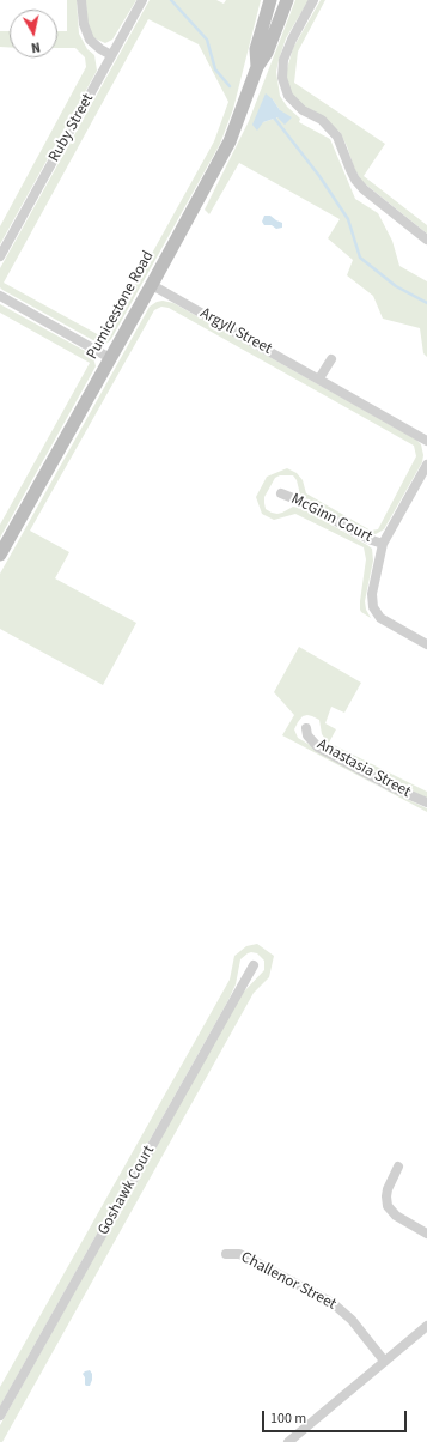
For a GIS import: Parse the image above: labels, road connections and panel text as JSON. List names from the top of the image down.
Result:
{
  "streets": {
    "main road": ["Pumicestone Road"],
    "street": [
      "Ruby Street",
      "Argyll Street",
      "McGinn Court",
      "Anastasia Street",
      "Goshawk Court",
      "Challenor Street"
    ]
  },
  "crossings": [
    ["Pumicestone Road", "Argyll Street"]
  ],
  "scale_bar": "100 m",
  "north": "bottom"
}
